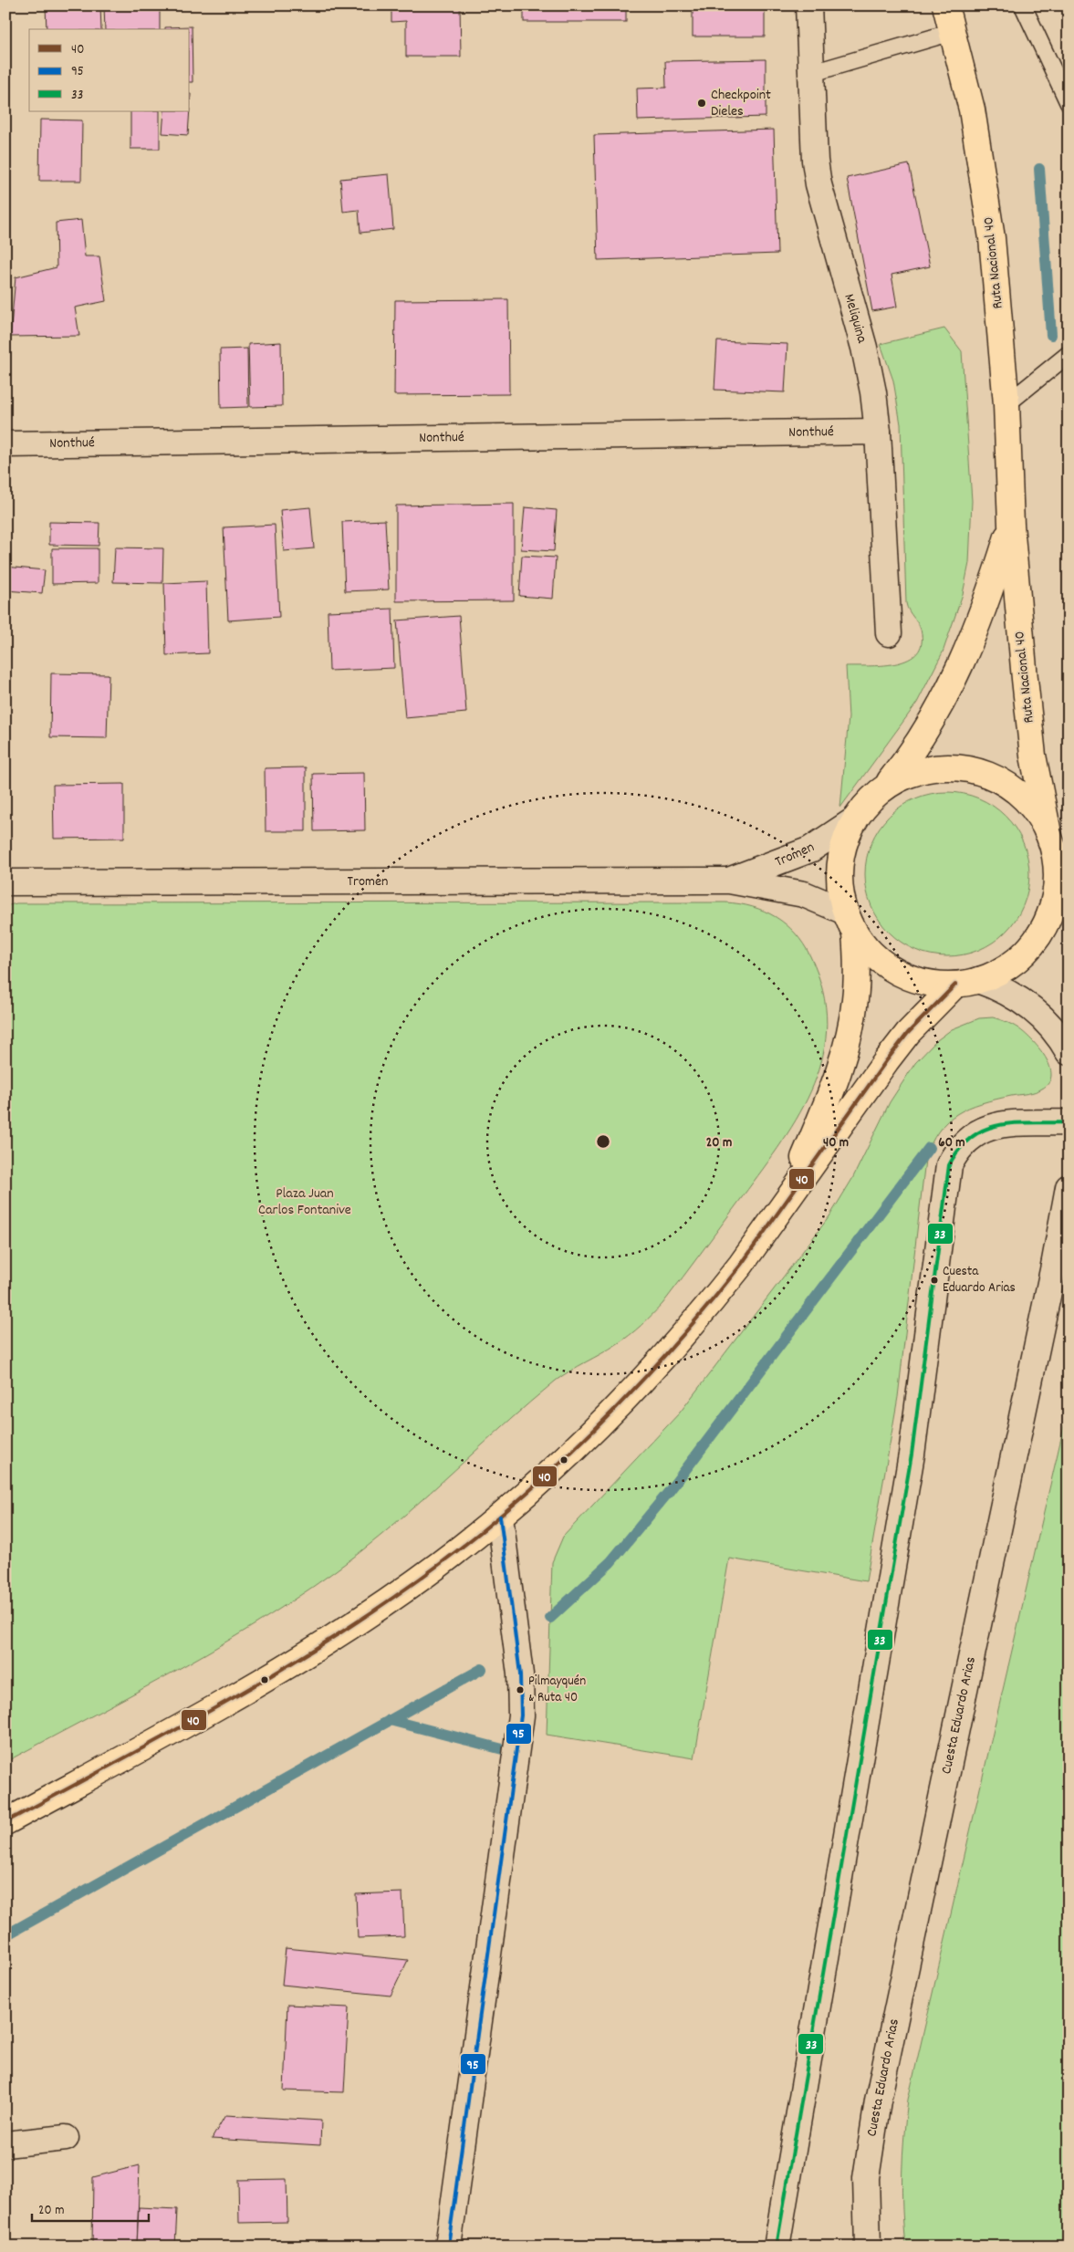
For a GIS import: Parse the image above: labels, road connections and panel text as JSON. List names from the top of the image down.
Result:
{
  "streets": {
    "main road": ["Ruta Nacional 40"],
    "street": [
      "Meliquina",
      "Nonthué",
      "Tromen",
      "Cuesta Eduardo Arias"
    ]
  },
  "crossings": [
    ["Meliquina", "Nonthué"]
  ],
  "parks": ["Plaza Juan Carlos Fontanive"],
  "places": ["Checkpoint Dieles", "Cuesta Eduardo Arias", "Pilmayquén & Ruta 40"],
  "lines": ["transit line 40", "transit line 33", "transit line 95"],
  "legend": ["40", "95", "33"],
  "scale_bar": "20 m",
  "rings": ["20 m", "40 m", "60 m"]
}
